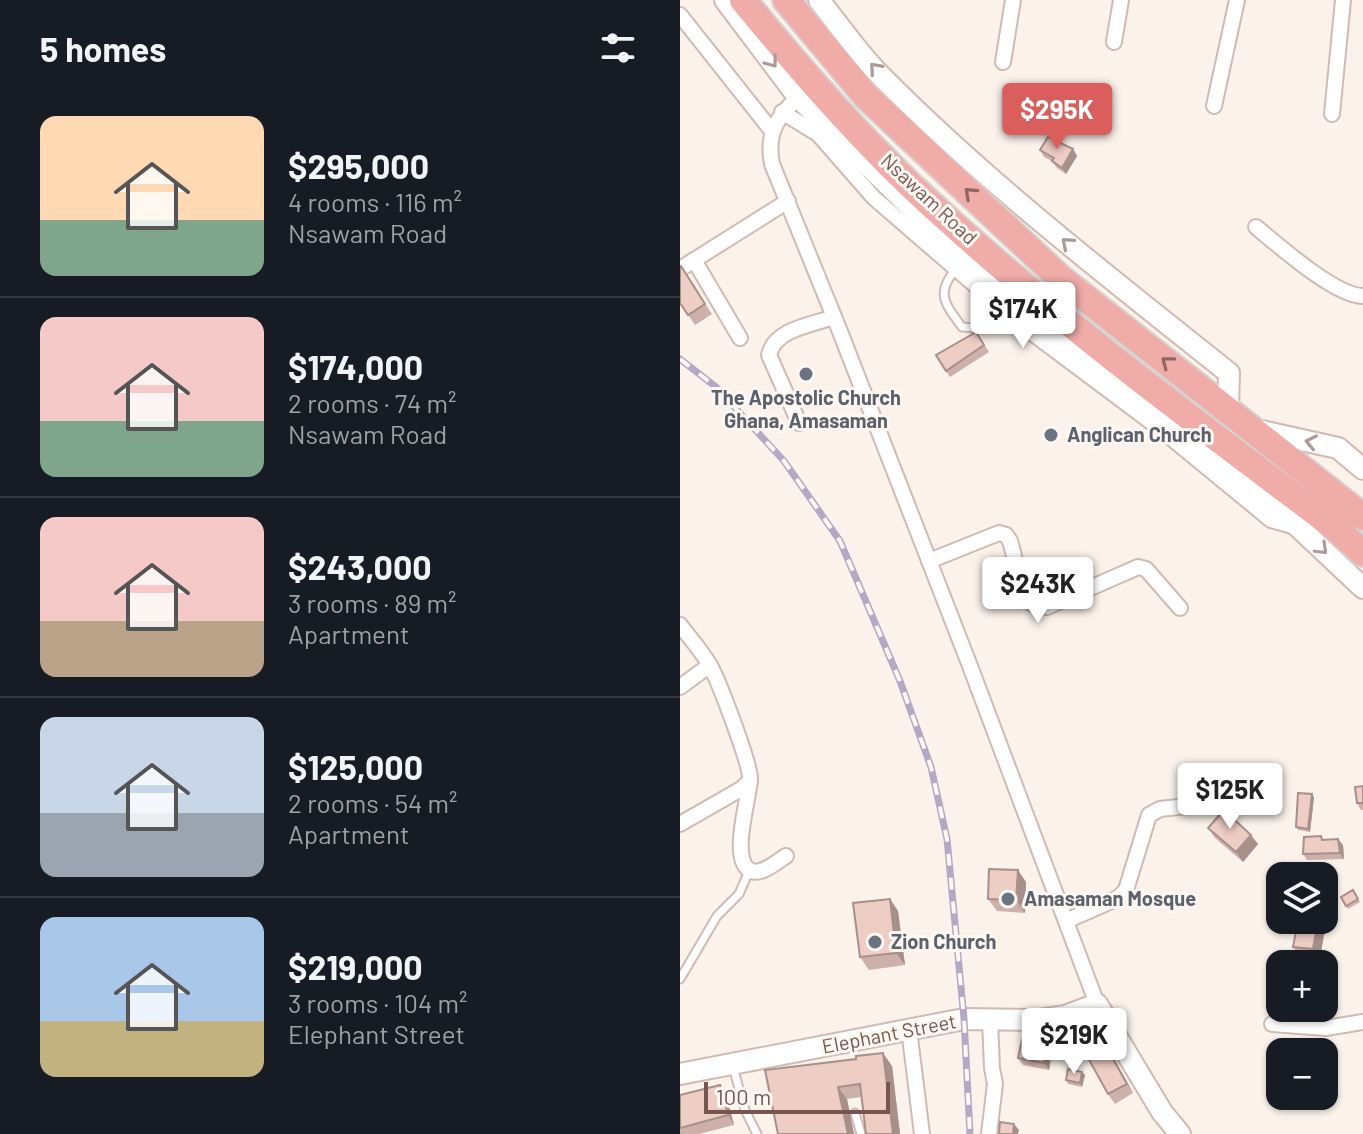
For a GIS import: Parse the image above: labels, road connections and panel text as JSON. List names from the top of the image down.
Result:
{
  "streets": {
    "highway": ["Nsawam Road"],
    "main road": ["Elephant Street"]
  },
  "places": [
    "The Apostolic Church Ghana, Amasaman",
    "Anglican Church",
    "Amasaman Mosque",
    "Zion Church"
  ],
  "scale_bar": "100 m",
  "page": {
    "heading": "5 homes",
    "price": [
      "$295K",
      "$174K",
      "$243K",
      "$125K",
      "$219K"
    ],
    "list": [
      {
        "name": "$295,000",
        "note": "4 rooms · 116 m² · Nsawam Road"
      },
      {
        "name": "$174,000",
        "note": "2 rooms · 74 m² · Nsawam Road"
      },
      {
        "name": "$243,000",
        "note": "3 rooms · 89 m² · Apartment"
      },
      {
        "name": "$125,000",
        "note": "2 rooms · 54 m² · Apartment"
      },
      {
        "name": "$219,000",
        "note": "3 rooms · 104 m² · Elephant Street"
      }
    ],
    "map_buttons": ["+", "−"],
    "scale": "100 m"
  }
}
